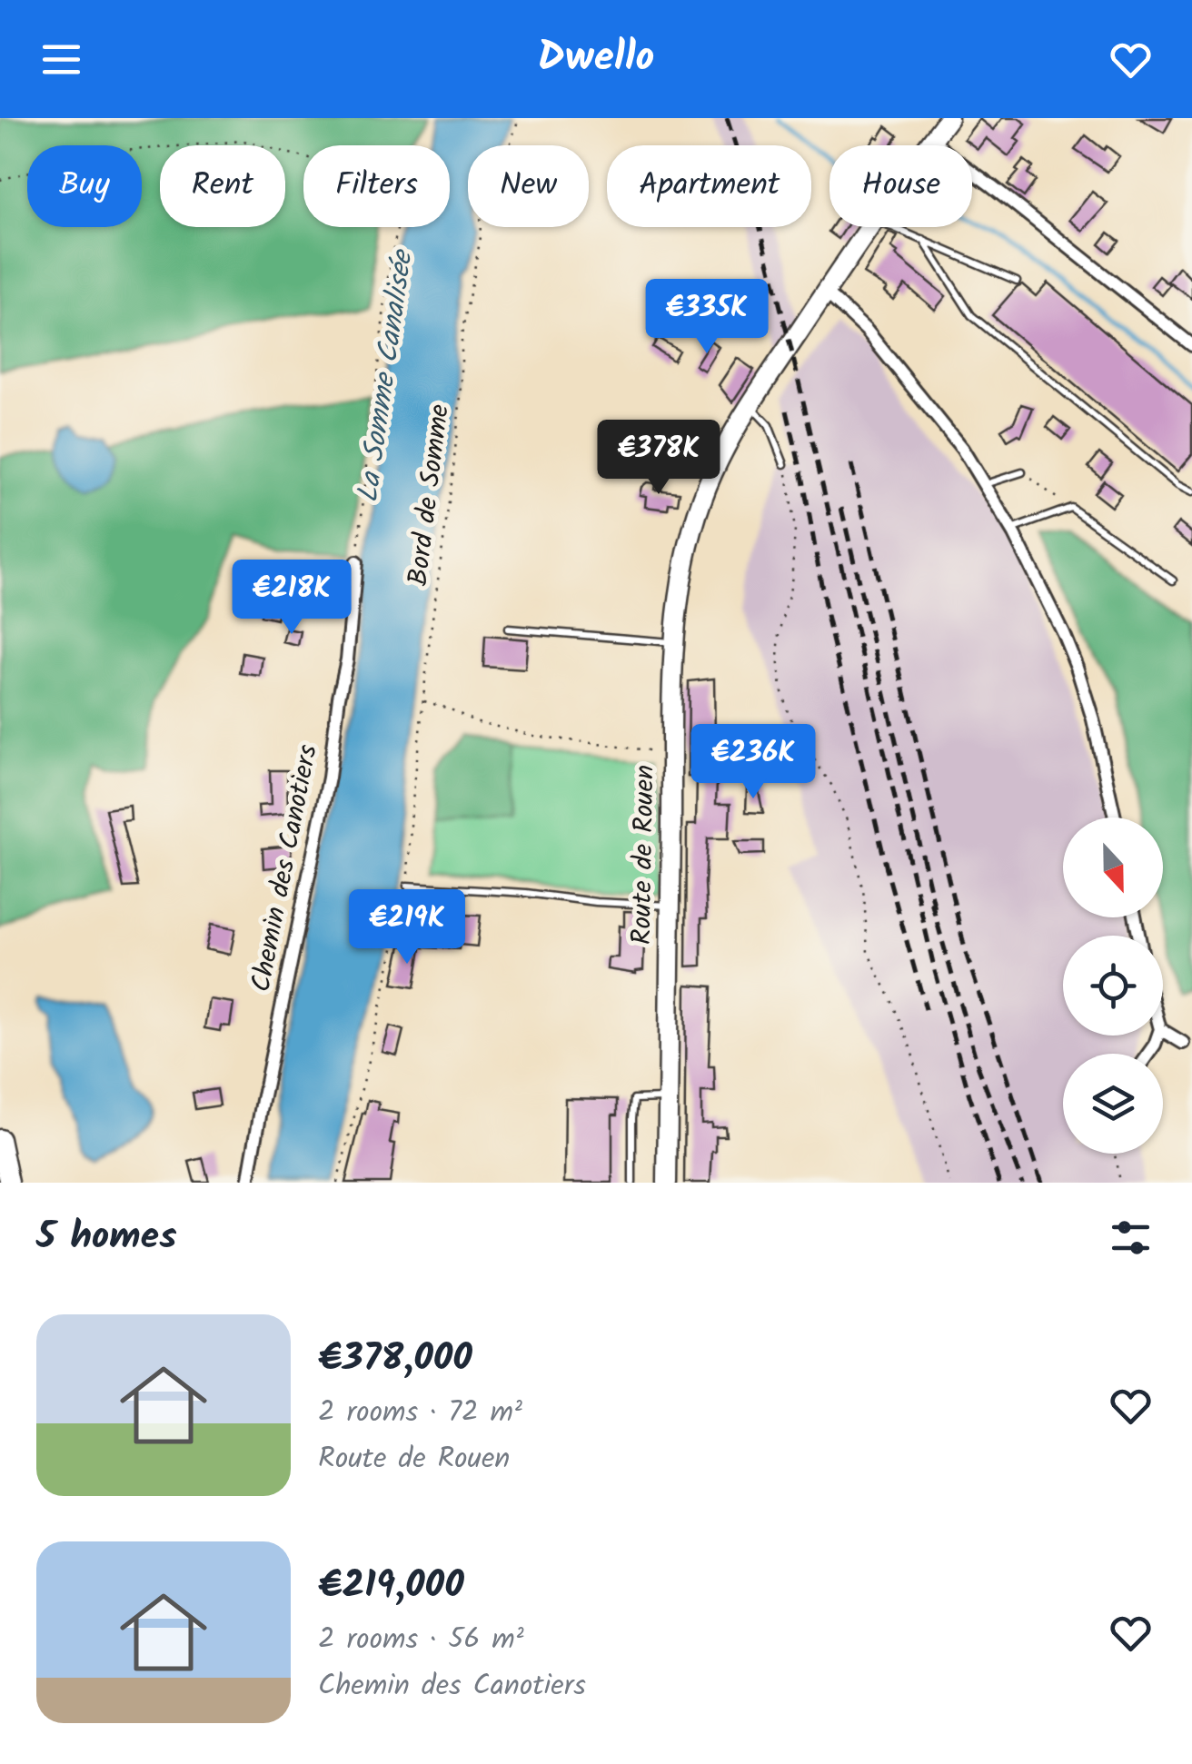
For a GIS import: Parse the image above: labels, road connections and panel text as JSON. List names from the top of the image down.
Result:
{
  "streets": {
    "main road": ["Route de Rouen"],
    "street": ["Chemin des Canotiers"],
    "path": ["Bord de Somme"]
  },
  "water": ["La Somme Canalisée"],
  "north": "bottom",
  "page": {
    "header": "Dwello",
    "chip": [
      "Buy",
      "Rent",
      "Filters",
      "New",
      "Apartment",
      "House"
    ],
    "price": [
      "€335K",
      "€378K",
      "€218K",
      "€236K",
      "€219K"
    ],
    "heading": "5 homes",
    "list": [
      {
        "name": "€378,000",
        "note": "2 rooms · 72 m² · Route de Rouen"
      },
      {
        "name": "€219,000",
        "note": "2 rooms · 56 m² · Chemin des Canotiers"
      }
    ]
  }
}
